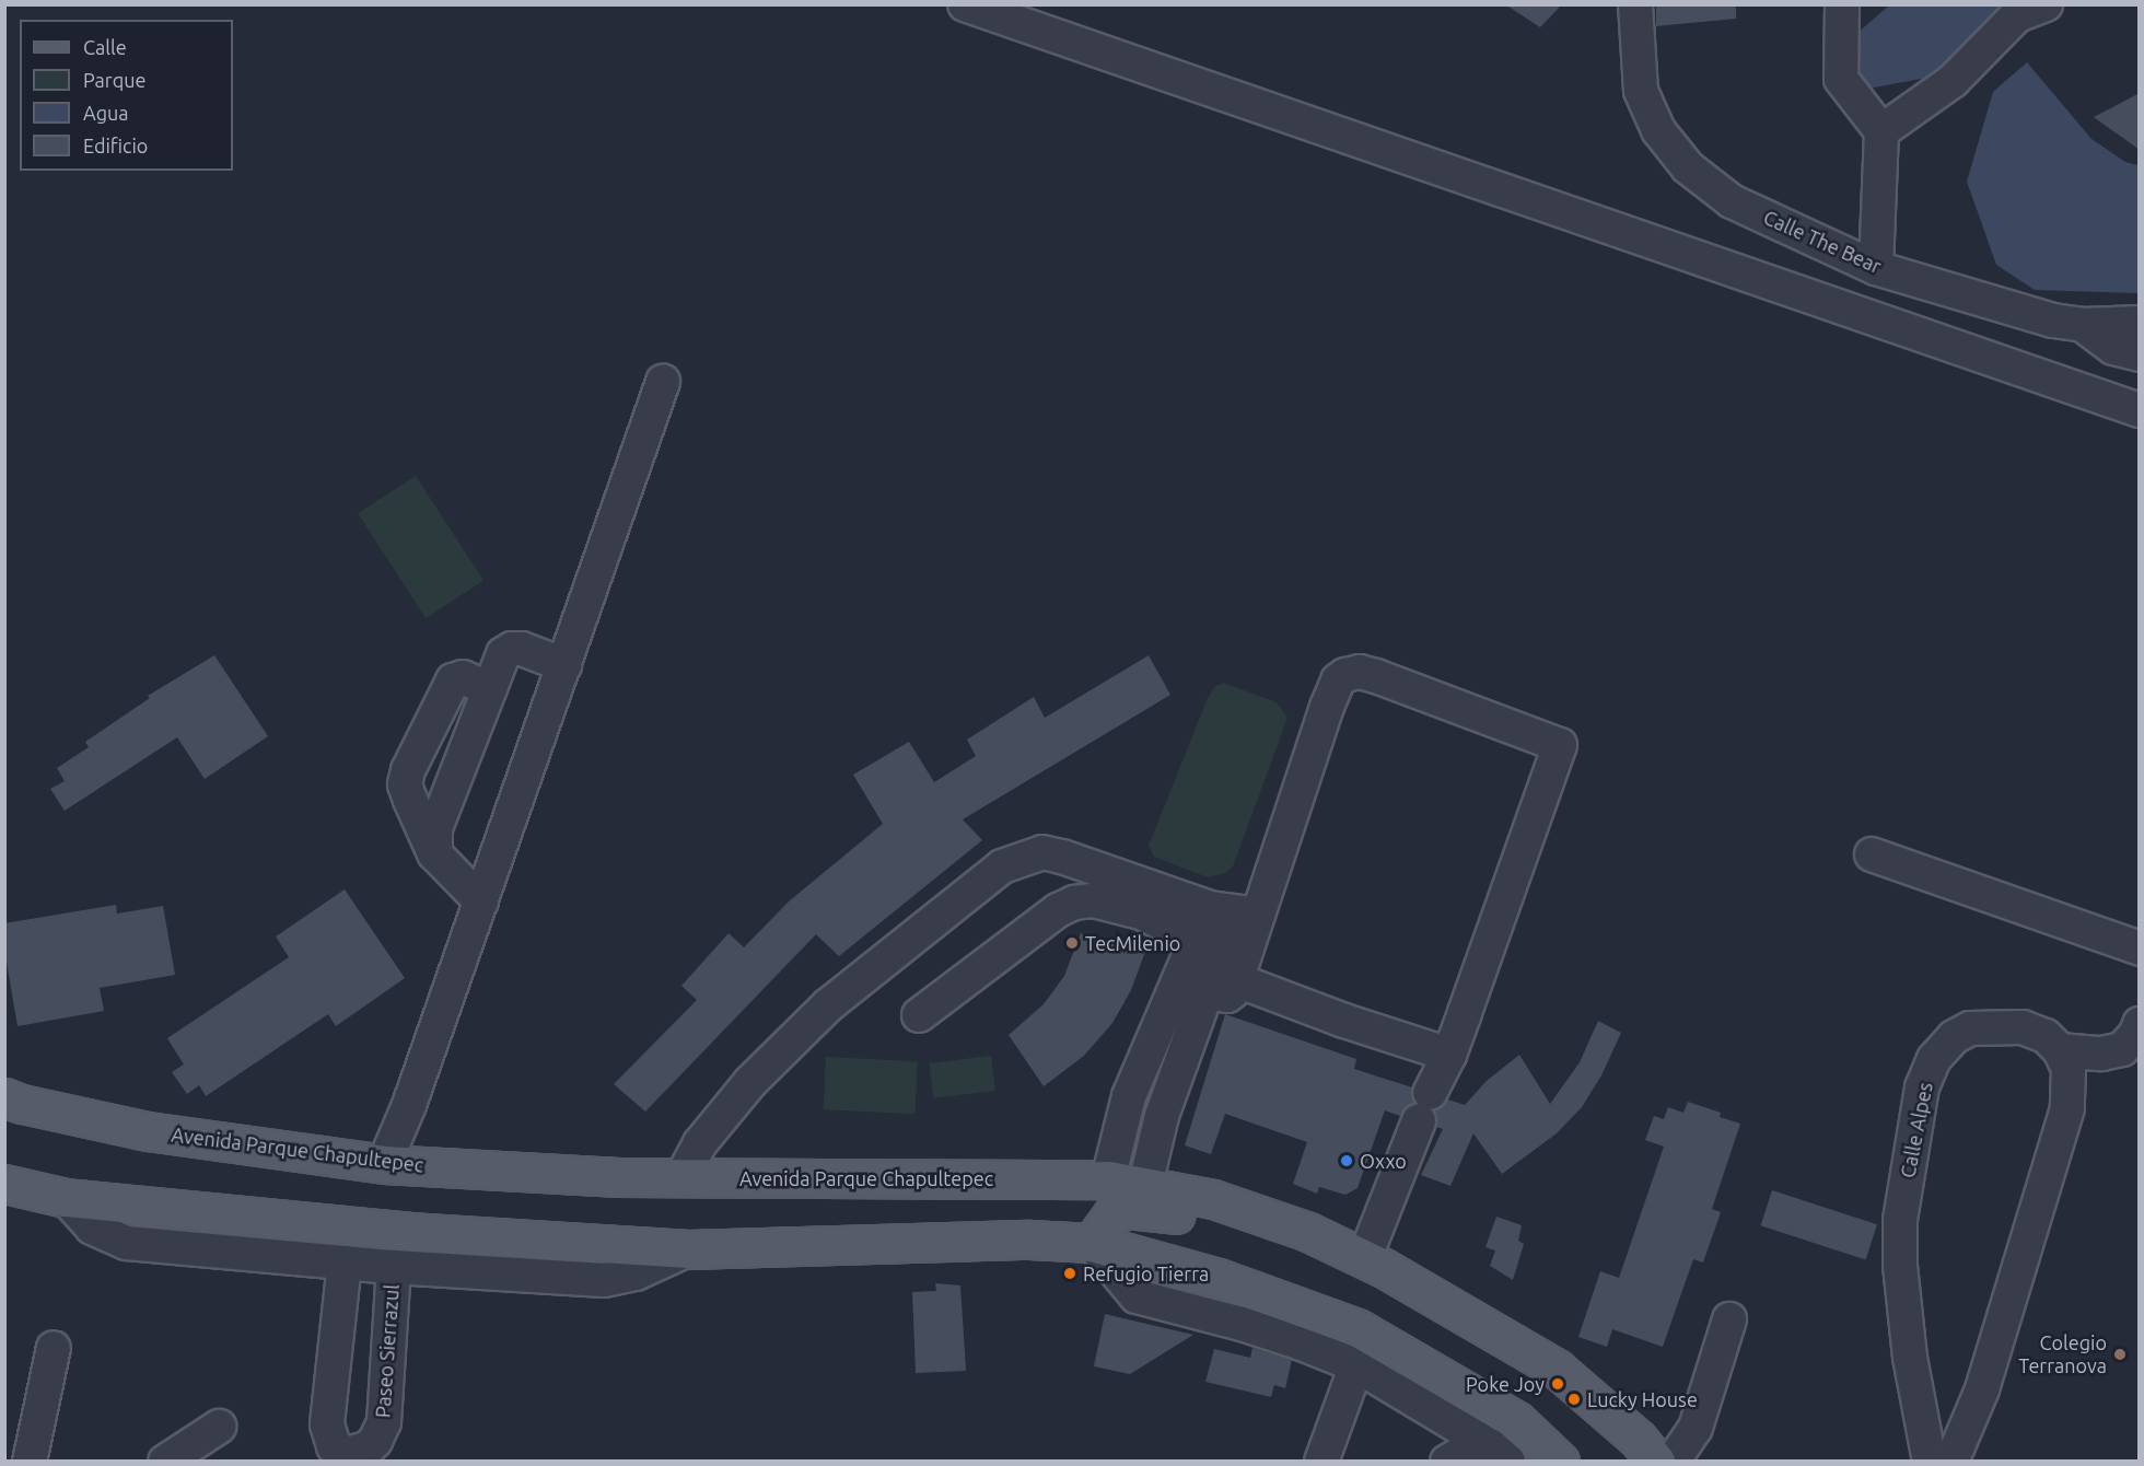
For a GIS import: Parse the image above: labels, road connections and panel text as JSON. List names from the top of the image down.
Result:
{
  "streets": {
    "main road": ["Avenida Parque Chapultepec"],
    "street": ["Calle The Bear", "Calle Alpes", "Paseo Sierrazul"]
  },
  "places": [
    "TecMilenio",
    "Oxxo",
    "Refugio Tierra",
    "Colegio Terranova",
    "Poke Joy",
    "Lucky House"
  ],
  "legend": [
    "Calle",
    "Parque",
    "Agua",
    "Edificio"
  ]
}
